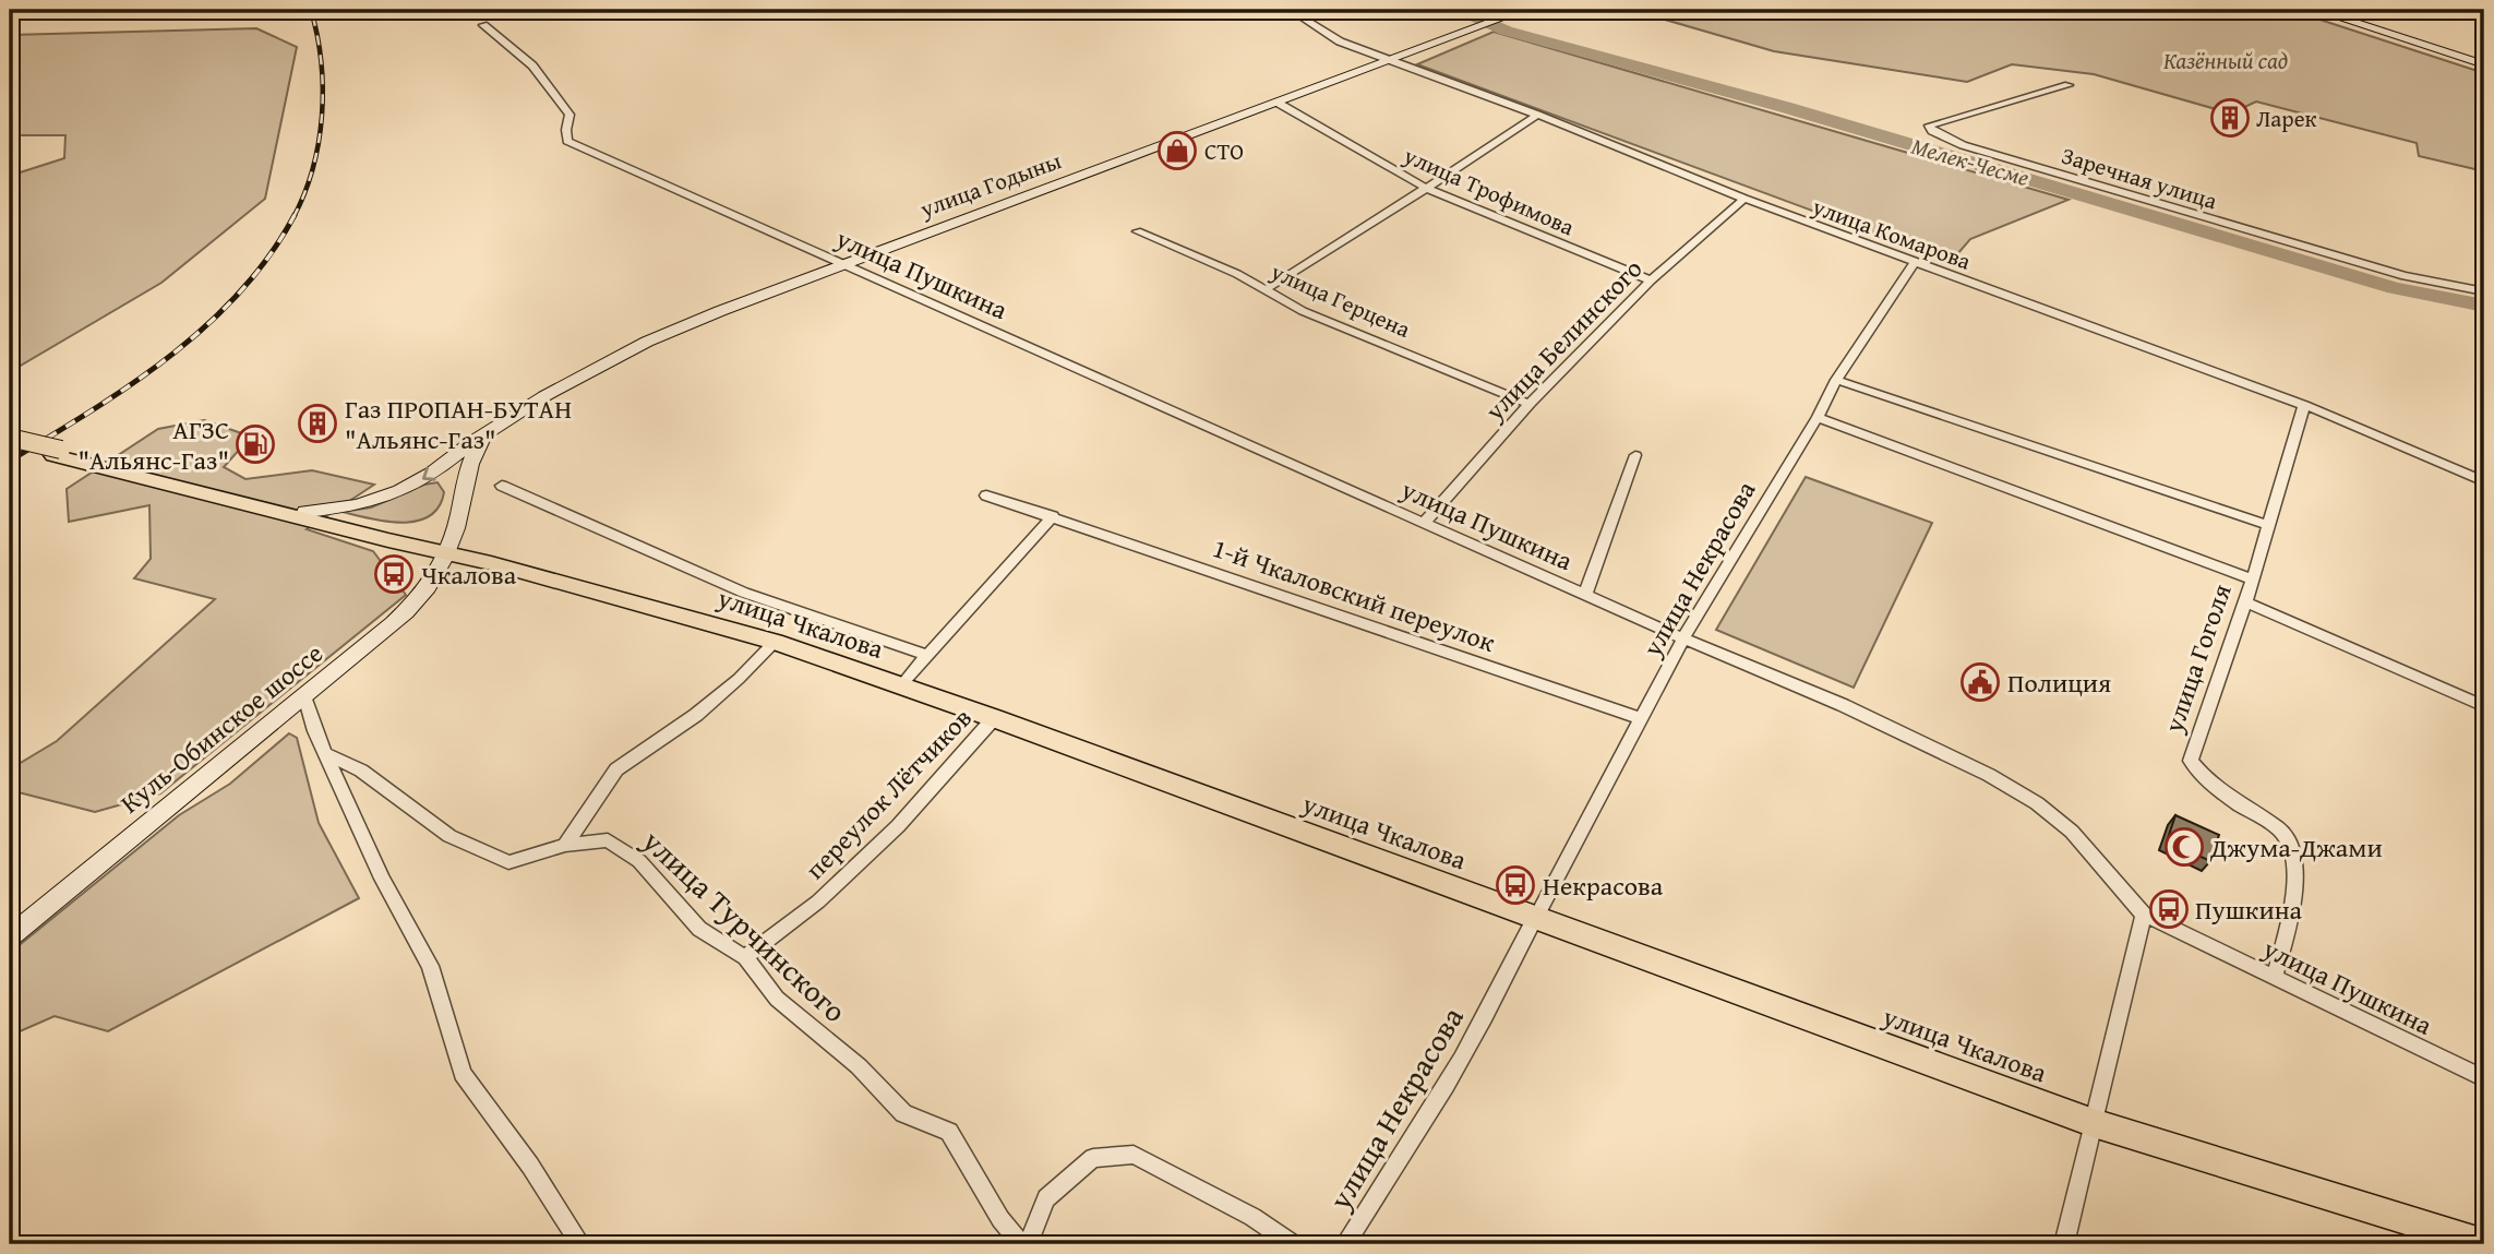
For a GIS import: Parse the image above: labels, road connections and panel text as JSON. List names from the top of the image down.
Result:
{
  "streets": {
    "main road": ["улица Годыны", "улица Чкалова", "Куль-Обинское шоссе"],
    "street": [
      "Заречная улица",
      "улица Трофимова",
      "улица Комарова",
      "улица Пушкина",
      "улица Герцена",
      "улица Белинского",
      "улица Некрасова",
      "1-й Чкаловский переулок",
      "улица Гоголя",
      "переулок Лётчиков",
      "улица Турчинского"
    ]
  },
  "crossings": [
    ["улица Годыны", "улица Трофимова"],
    ["улица Годыны", "улица Комарова"],
    ["улица Годыны", "улица Пушкина"],
    ["улица Годыны", "улица Чкалова"],
    ["улица Годыны", "Куль-Обинское шоссе"],
    ["улица Трофимова", "улица Белинского"],
    ["улица Комарова", "улица Белинского"],
    ["улица Комарова", "улица Некрасова"],
    ["улица Комарова", "улица Гоголя"],
    ["улица Пушкина", "улица Белинского"],
    ["улица Пушкина", "улица Некрасова"],
    ["улица Пушкина", "улица Гоголя"],
    ["улица Герцена", "улица Белинского"],
    ["улица Некрасова", "1-й Чкаловский переулок"],
    ["улица Некрасова", "улица Чкалова"],
    ["улица Чкалова", "Куль-Обинское шоссе"],
    ["улица Чкалова", "переулок Лётчиков"],
    ["переулок Лётчиков", "улица Турчинского"]
  ],
  "water": ["Мелек-Чесме"],
  "parks": ["Казённый сад"],
  "places": {
    "building": ["Ларек", "Газ ПРОПАН-БУТАН \"Альянс-Газ\""],
    "shop": ["СТО"],
    "fuel station": ["АГЗС \"Альянс-Газ\""],
    "bus stop": ["Чкалова", "Некрасова", "Пушкина"],
    "public building": ["Полиция"],
    "mosque": ["Джума-Джами"]
  }
}
